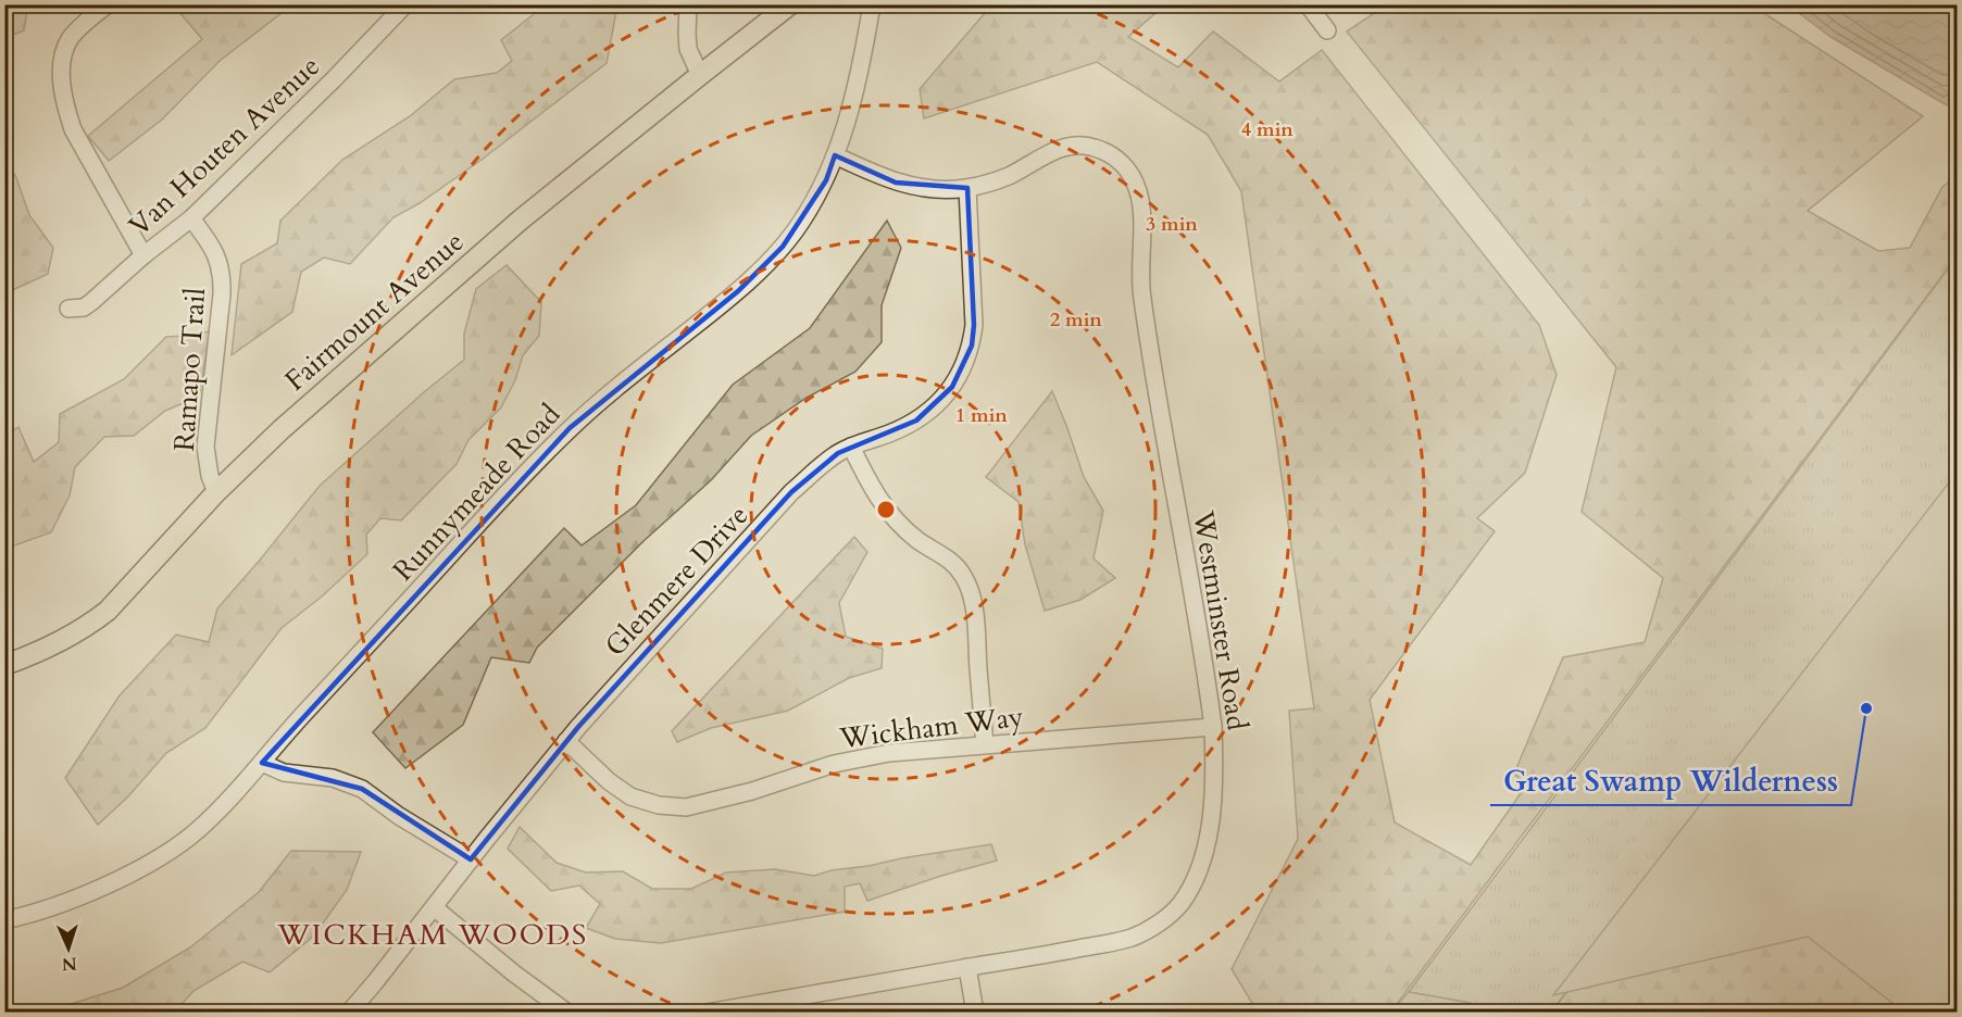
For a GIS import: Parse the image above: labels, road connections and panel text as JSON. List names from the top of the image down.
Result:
{
  "streets": {
    "main road": ["Fairmount Avenue"],
    "street": [
      "Van Houten Avenue",
      "Ramapo Trail",
      "Runnymeade Road",
      "Glenmere Drive",
      "Westminster Road",
      "Wickham Way"
    ]
  },
  "crossings": [
    ["Van Houten Avenue", "Ramapo Trail"],
    ["Fairmount Avenue", "Ramapo Trail"],
    ["Runnymeade Road", "Westminster Road"],
    ["Glenmere Drive", "Westminster Road"],
    ["Glenmere Drive", "Wickham Way"],
    ["Westminster Road", "Wickham Way"]
  ],
  "districts": ["WICKHAM WOODS"],
  "places": ["Great Swamp Wilderness"],
  "north": "bottom",
  "rings": [
    "4 min",
    "3 min",
    "2 min",
    "1 min"
  ]
}
